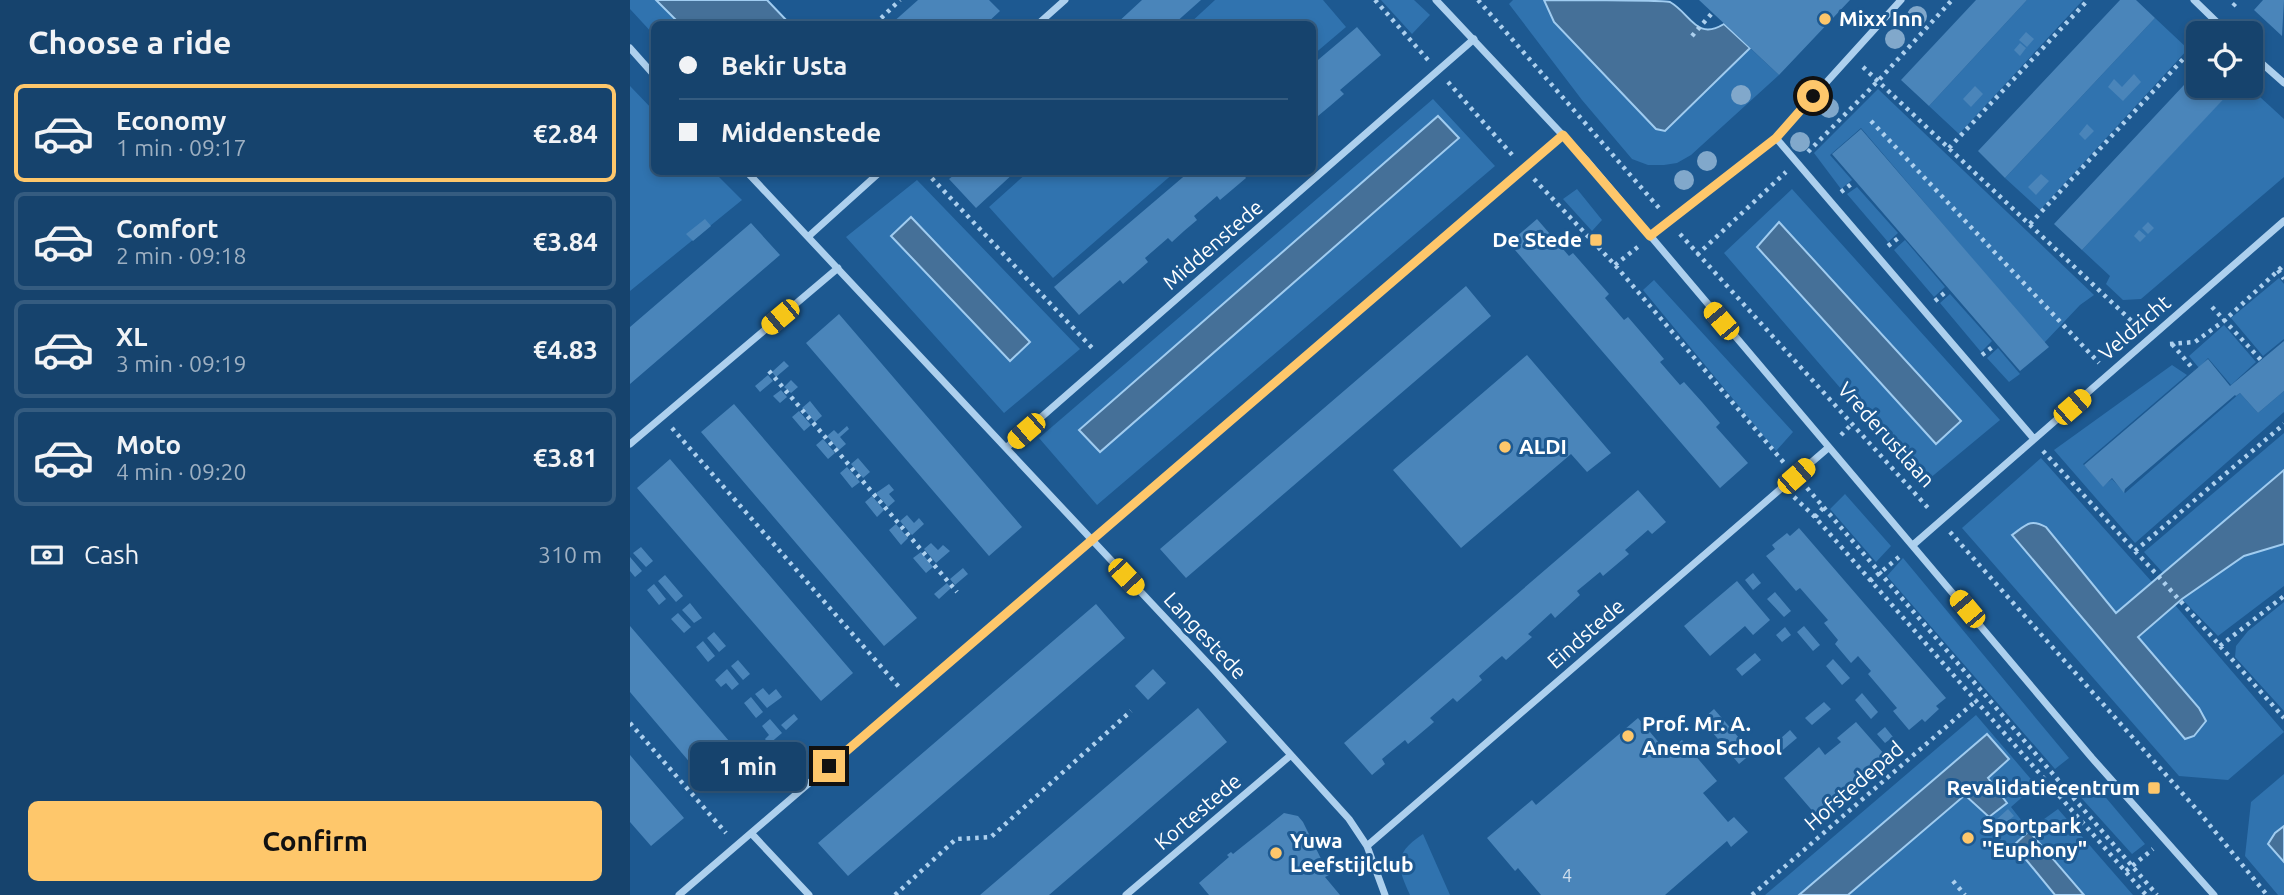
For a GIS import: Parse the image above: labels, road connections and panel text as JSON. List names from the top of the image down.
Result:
{
  "streets": {
    "street": [
      "Middenstede",
      "Veldzicht",
      "Eindstede",
      "Langestede",
      "Kortestede"
    ],
    "path": ["Vrederustlaan", "Hofstedepad"]
  },
  "crossings": [
    ["Middenstede", "Langestede"],
    ["Veldzicht", "Vrederustlaan"],
    ["Eindstede", "Langestede"],
    ["Langestede", "Kortestede"]
  ],
  "places": {
    "other": [
      "Mixx Inn",
      "ALDI",
      "Prof. Mr. A. Anema School",
      "Sportpark ''Euphony\"",
      "Yuwa Leefstijlclub"
    ],
    "transit": ["De Stede", "Revalidatiecentrum"]
  },
  "house_numbers": ["4"],
  "page": {
    "heading": "Choose a ride",
    "banner": ["Bekir Usta", "Middenstede"],
    "list": [
      {
        "name": "Economy",
        "note": "1 min · 09:17",
        "value": "€2.84"
      },
      {
        "name": "Comfort",
        "note": "2 min · 09:18",
        "value": "€3.84"
      },
      {
        "name": "XL",
        "note": "3 min · 09:19",
        "value": "€4.83"
      },
      {
        "name": "Moto",
        "note": "4 min · 09:20",
        "value": "€3.81"
      }
    ],
    "pay": ["Cash", "310 m"],
    "bubble": "1 min",
    "buttons": "Confirm"
  }
}
